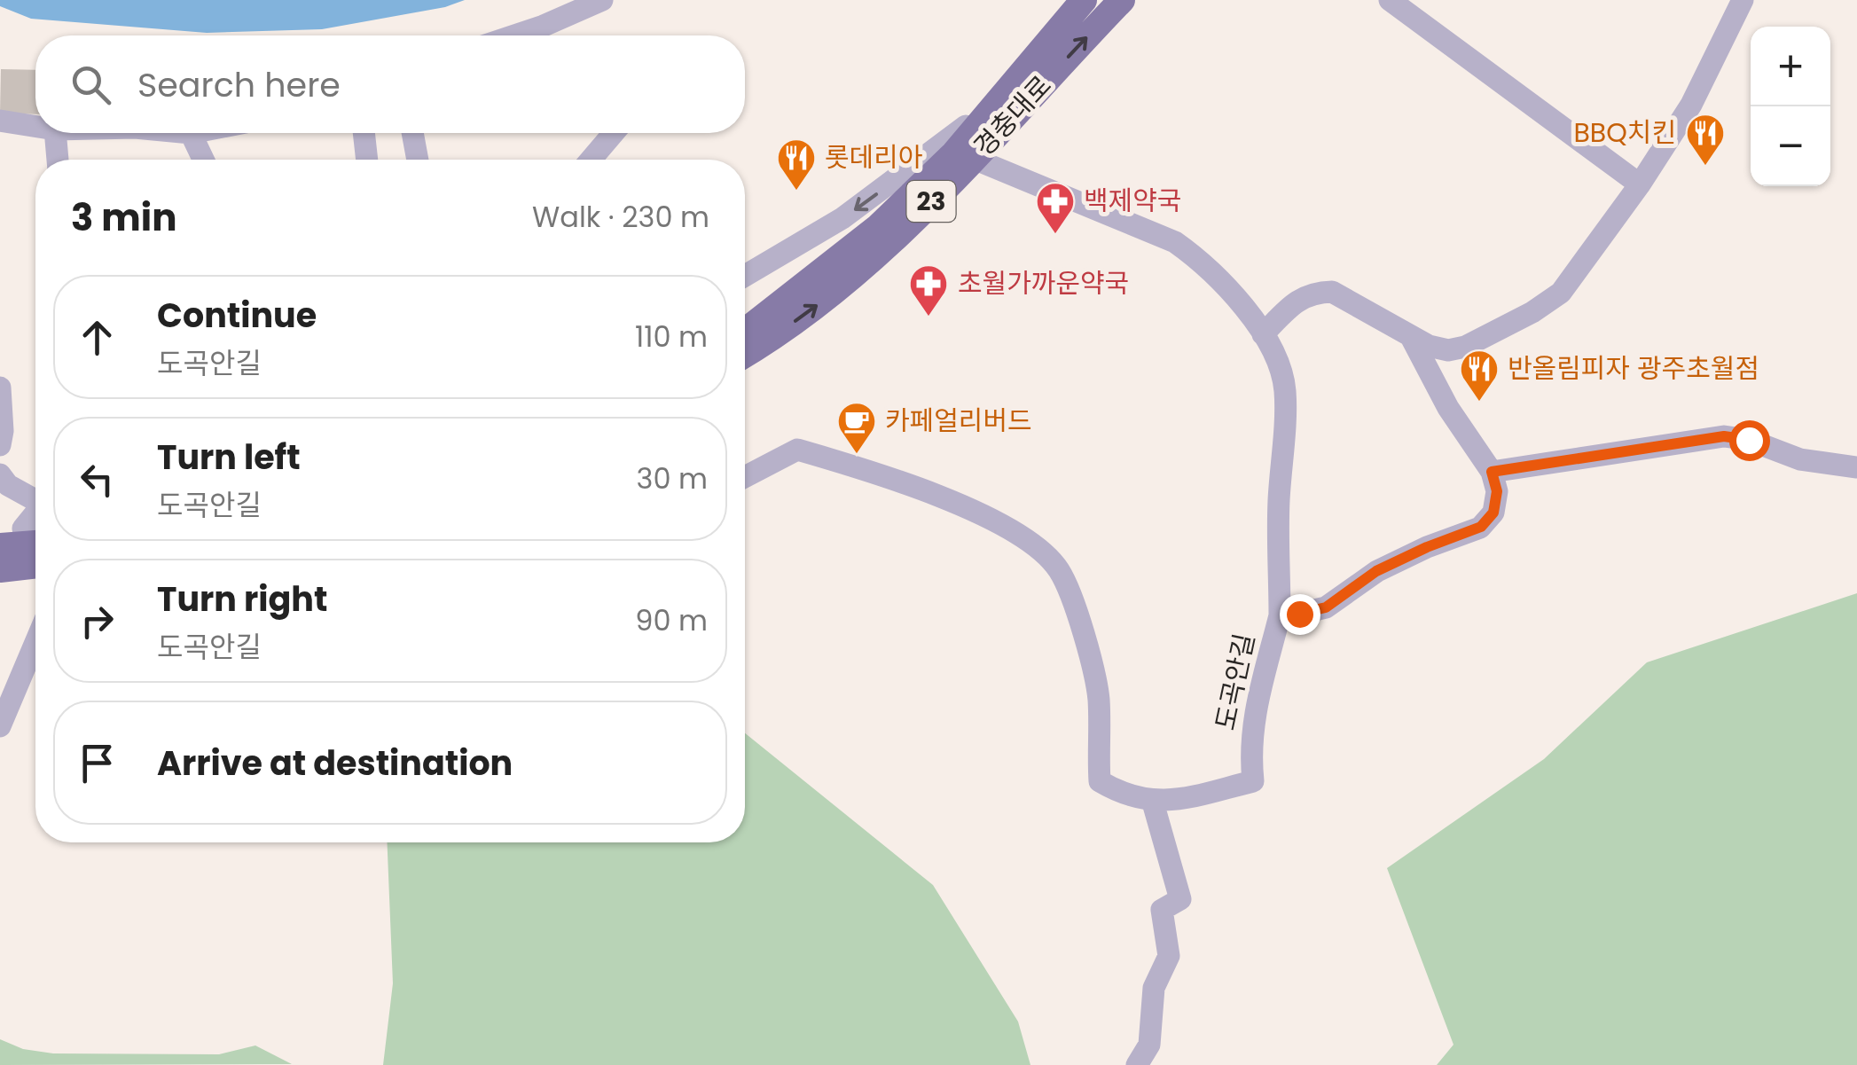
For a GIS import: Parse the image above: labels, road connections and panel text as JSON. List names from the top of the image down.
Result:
{
  "streets": {
    "main road": ["경충대로", "23"],
    "street": ["도곡안길"]
  },
  "places": {
    "restaurant": ["BBQ치킨", "롯데리아", "반올림피자 광주초월점"],
    "pharmacy": ["백제약국", "초월가까운약국"],
    "cafe": ["카페얼리버드"]
  },
  "page": {
    "map_buttons": ["+", "−"],
    "search": "Search here",
    "heading": ["3 min", "Walk · 230 m"],
    "list": [
      ["Continue", "도곡안길", "110 m"],
      ["Turn left", "도곡안길", "30 m"],
      ["Turn right", "도곡안길", "90 m"],
      "Arrive at destination"
    ]
  }
}
